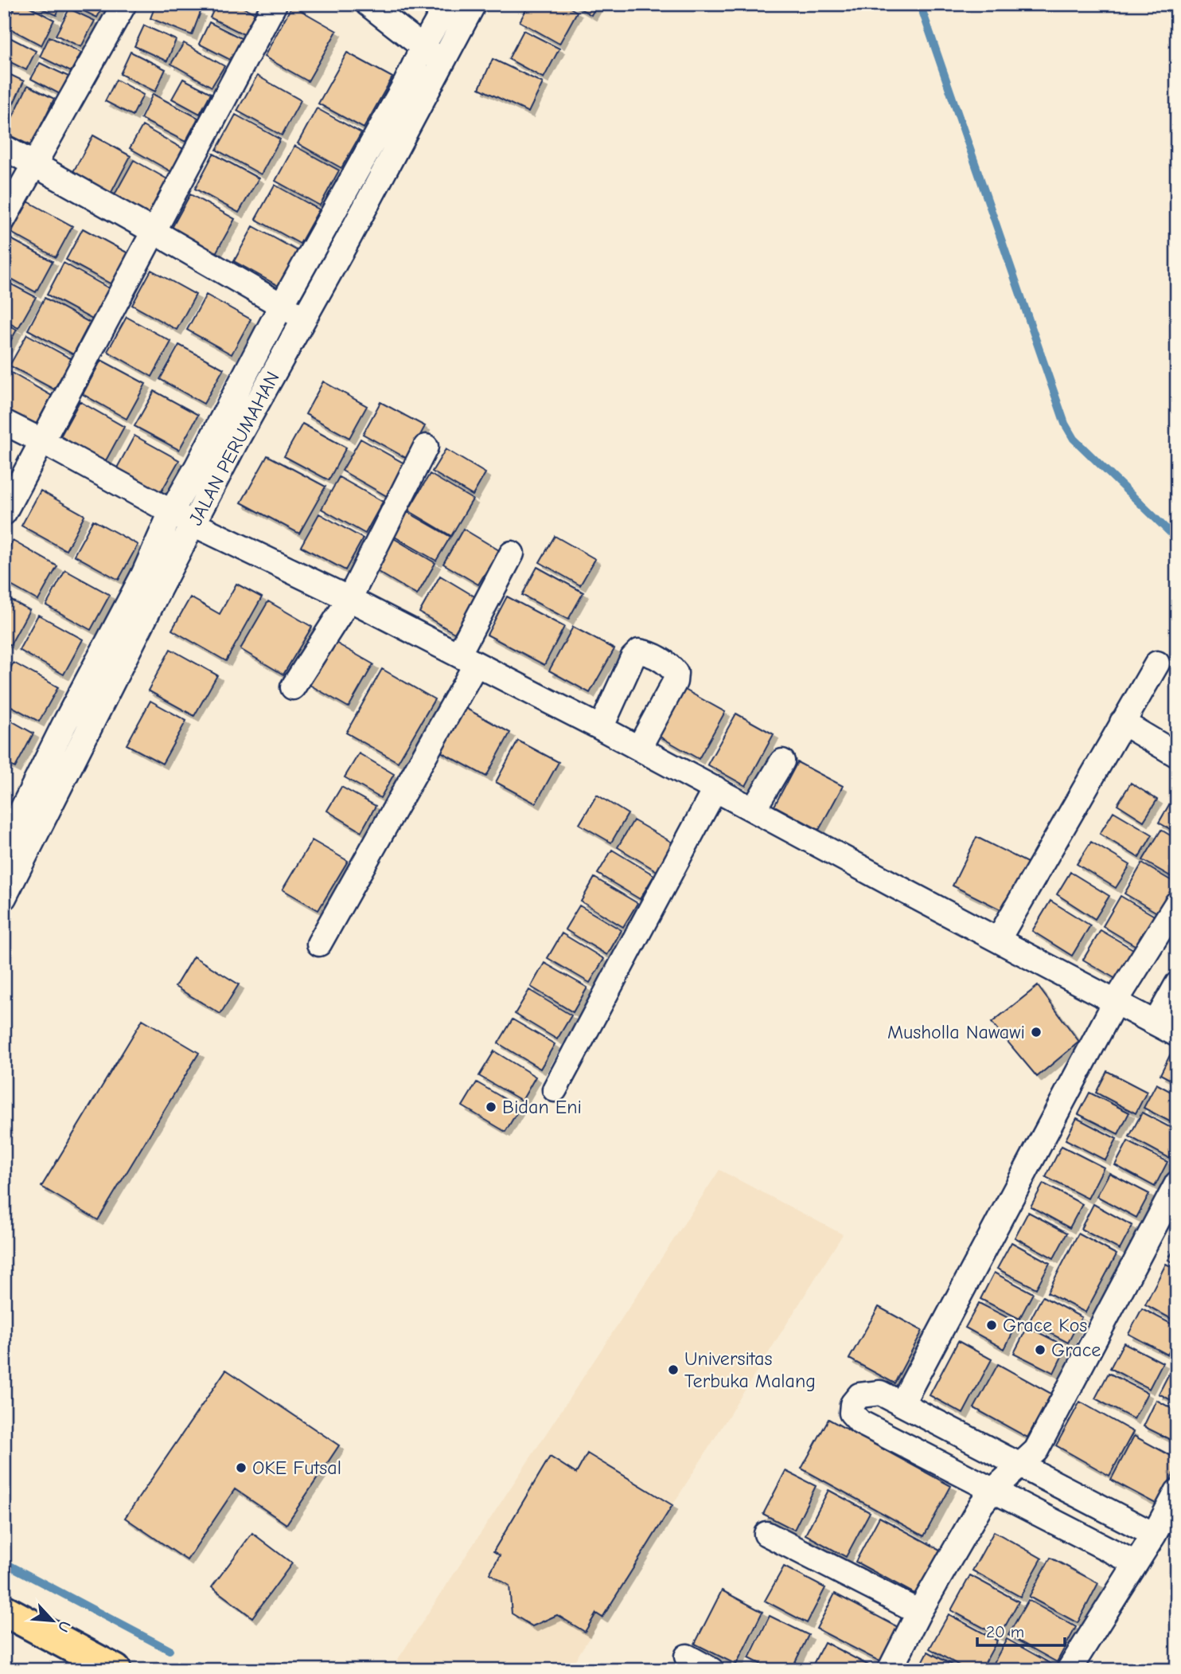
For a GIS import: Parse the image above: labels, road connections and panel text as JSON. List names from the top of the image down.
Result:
{
  "streets": {
    "street": ["JALAN PERUMAHAN"]
  },
  "places": [
    "Musholla Nawawi",
    "Bidan Eni",
    "Grace Kos",
    "Grace",
    "Universitas Terbuka Malang",
    "OKE Futsal"
  ],
  "scale_bar": "20 m",
  "north": "bottom right"
}
